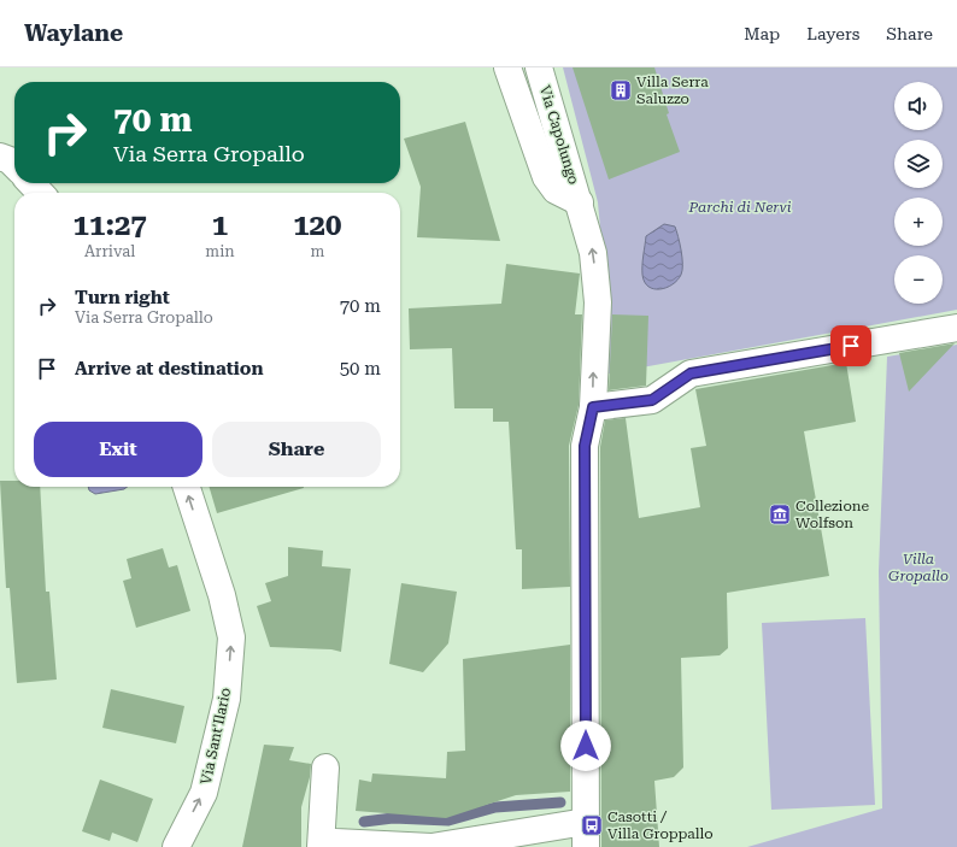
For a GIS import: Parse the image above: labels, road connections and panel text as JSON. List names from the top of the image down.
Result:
{
  "streets": {
    "street": ["Via Capolungo", "Via Sant'Ilario"]
  },
  "one_way": ["Via Sant'Ilario"],
  "parks": ["Parchi di Nervi", "Villa Gropallo"],
  "places": {
    "building": ["Villa Serra Saluzzo"],
    "museum": ["Collezione Wolfson"],
    "bus stop": ["Casotti / Villa Groppallo"]
  },
  "page": {
    "header": "Waylane",
    "nav": ["Map", "Layers", "Share"],
    "map_buttons": ["+", "−"],
    "turn": ["70 m", "Via Serra Gropallo"],
    "eta": [
      "11:27",
      "Arrival",
      "1",
      "min",
      "120",
      "m"
    ],
    "list": [
      {
        "name": "Turn right",
        "note": "Via Serra Gropallo",
        "value": "70 m"
      },
      {
        "name": "Arrive at destination",
        "value": "50 m"
      }
    ],
    "buttons": ["Exit", "Share"]
  }
}
